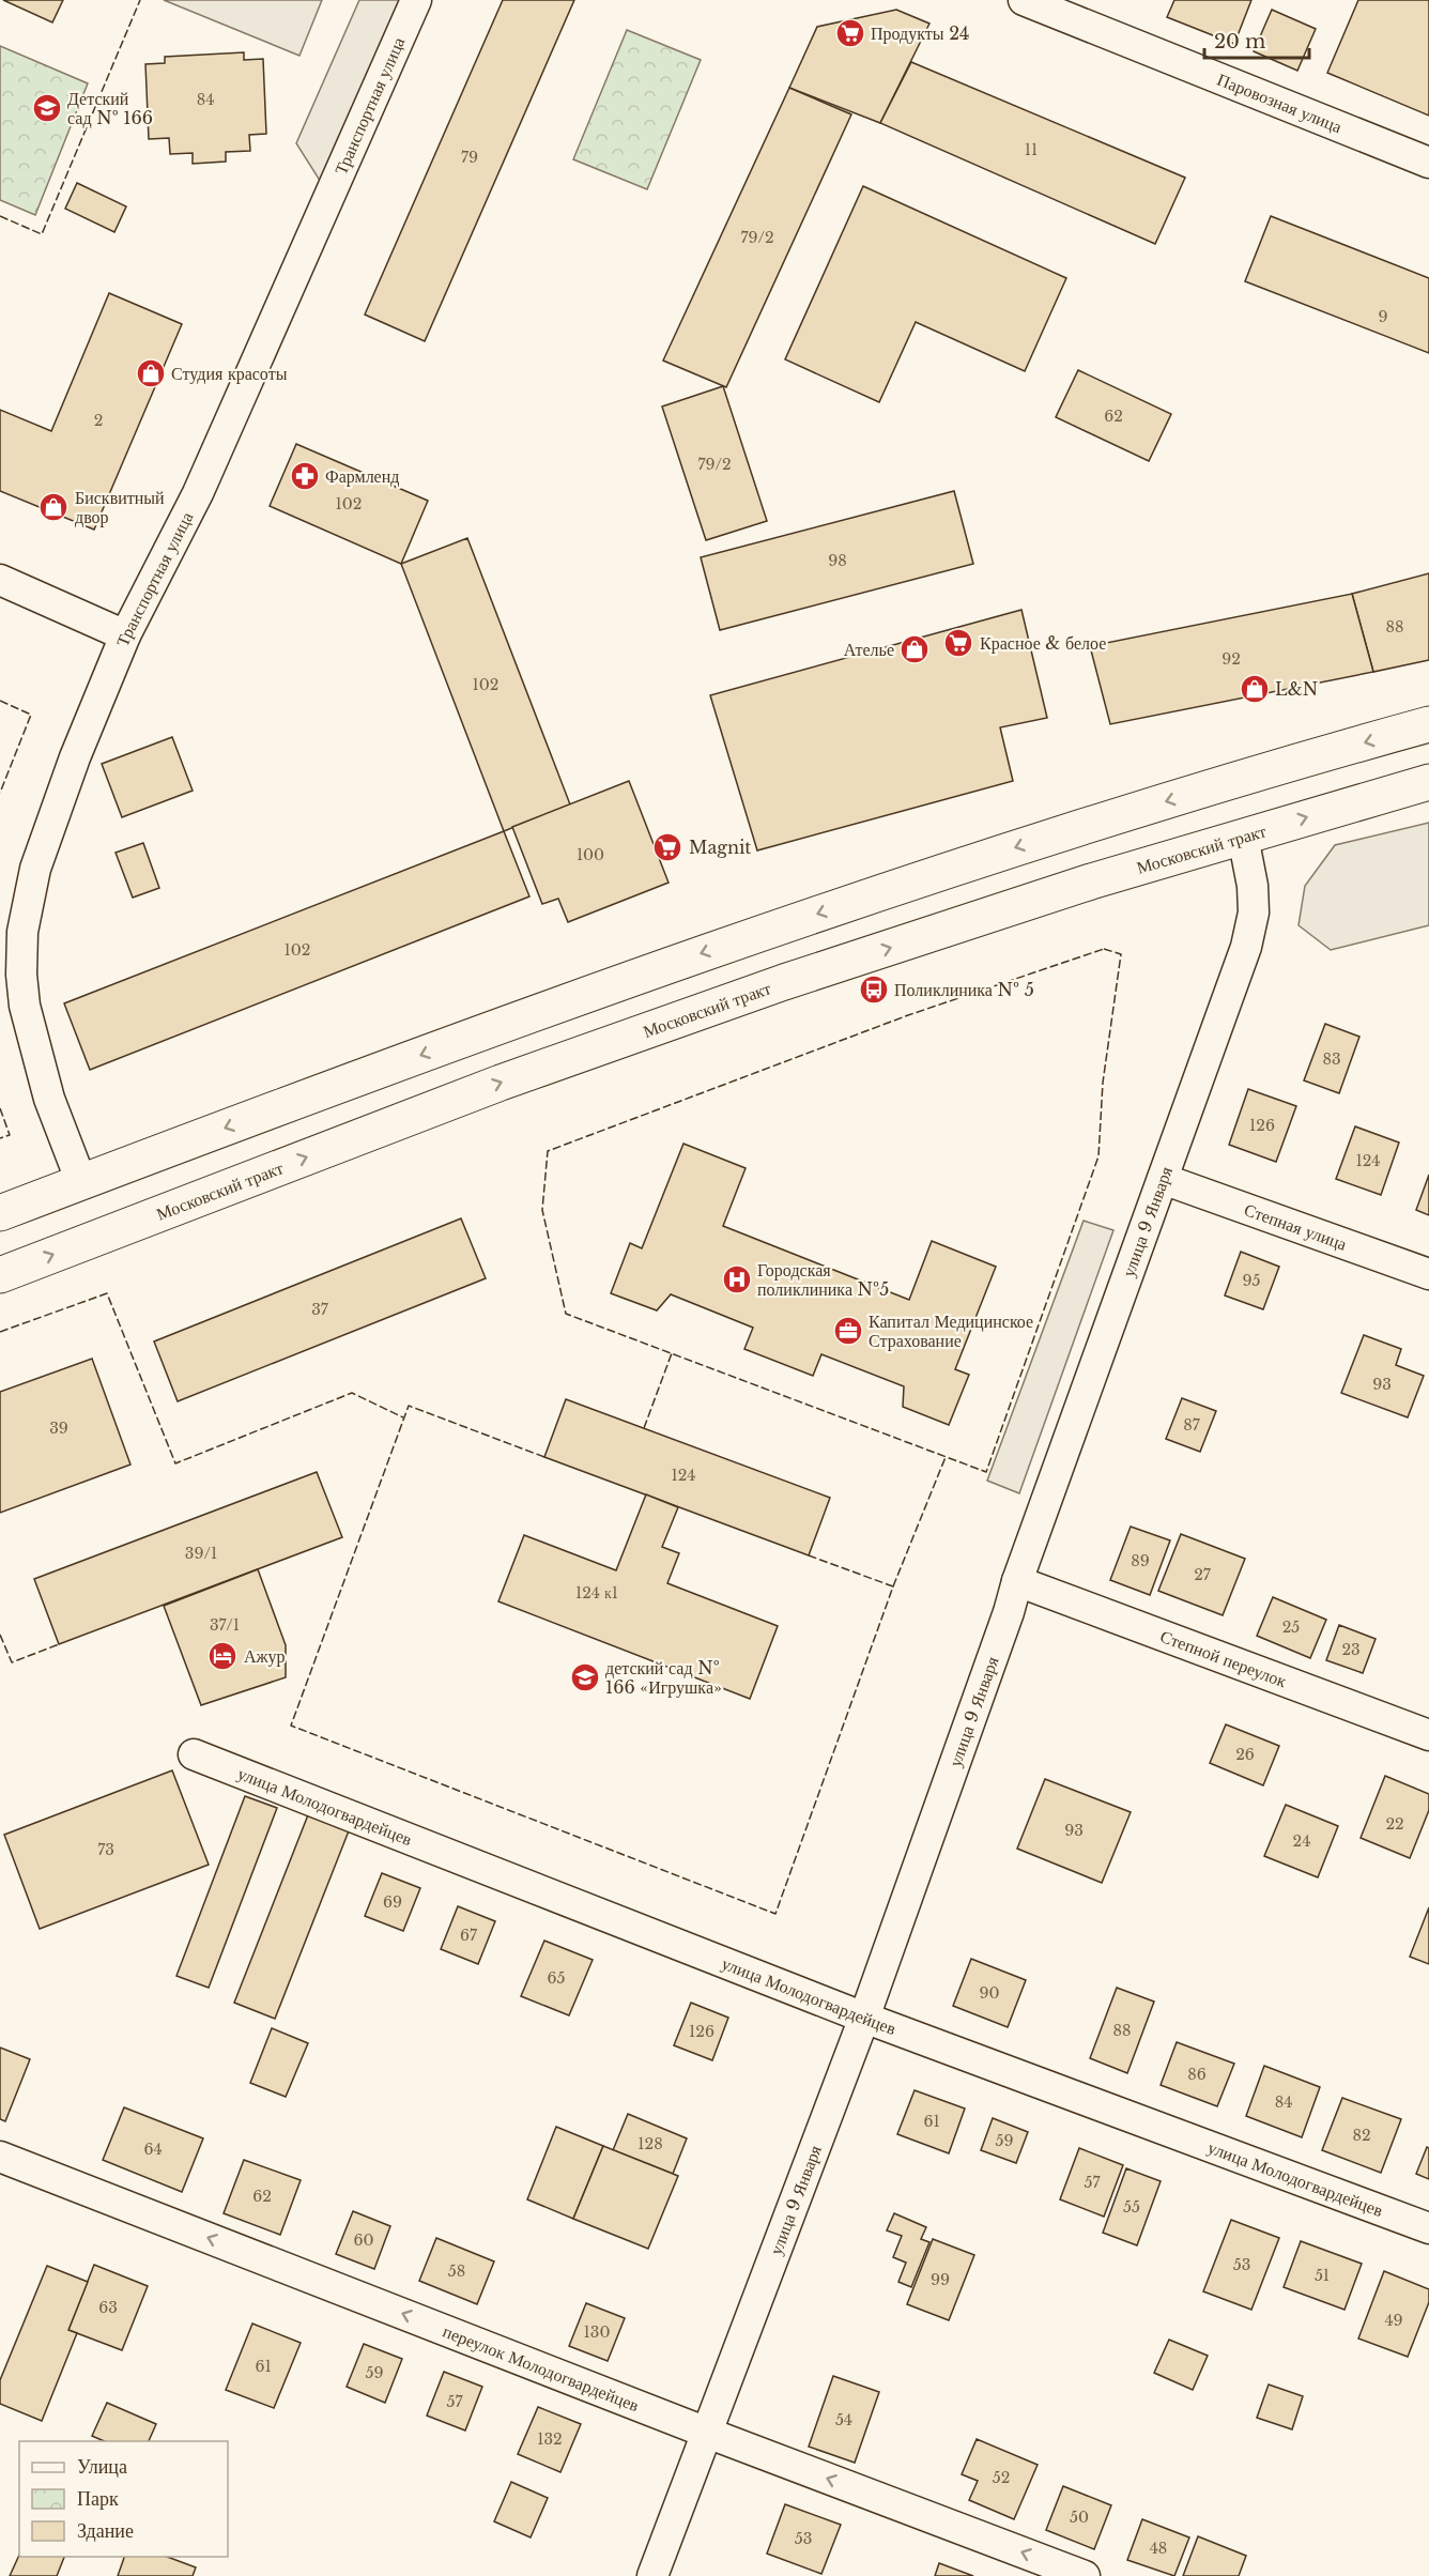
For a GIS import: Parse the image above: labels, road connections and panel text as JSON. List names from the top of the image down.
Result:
{
  "streets": {
    "main road": ["Московский тракт"],
    "street": [
      "Паровозная улица",
      "Транспортная улица",
      "улица 9 Января",
      "Степная улица",
      "Степной переулок",
      "улица Молодогвардейцев",
      "переулок Молодогвардейцев"
    ]
  },
  "crossings": [
    ["Московский тракт", "улица 9 Января"],
    ["улица 9 Января", "Степная улица"],
    ["улица 9 Января", "Степной переулок"],
    ["улица 9 Января", "улица Молодогвардейцев"],
    ["улица 9 Января", "переулок Молодогвардейцев"]
  ],
  "one_way": ["переулок Молодогвардейцев"],
  "places": {
    "supermarket": ["Продукты 24", "Красное & белое", "Magnit"],
    "school or university": ["Детский сад № 166", "детский сад № 166 «Игрушка»"],
    "shop": [
      "Студия красоты",
      "Бисквитный двор",
      "Ателье",
      "L&N"
    ],
    "pharmacy": ["Фармленд"],
    "bus stop": ["Поликлиника № 5"],
    "hospital": ["Городская поликлиника №5"],
    "office": ["Капитал Медицинское Страхование"],
    "hotel": ["Ажур"]
  },
  "house_numbers": [
    "84",
    "11",
    "79",
    "79/2",
    "9",
    "62",
    "2",
    "79/2",
    "102",
    "98",
    "88",
    "92",
    "102",
    "100",
    "102",
    "83",
    "126",
    "124",
    "95",
    "37",
    "93",
    "87",
    "39",
    "124",
    "39/1",
    "89",
    "27",
    "124 к1",
    "37/1",
    "25",
    "23",
    "26",
    "22",
    "93",
    "24",
    "73",
    "69",
    "67",
    "65",
    "90",
    "88",
    "126",
    "86",
    "84",
    "61",
    "82",
    "59",
    "128",
    "64",
    "57",
    "62",
    "55",
    "60",
    "53",
    "58",
    "51",
    "99",
    "63",
    "49",
    "130",
    "61",
    "59",
    "57",
    "54",
    "132",
    "52",
    "50",
    "53",
    "48"
  ],
  "legend": ["Улица", "Парк", "Здание"],
  "scale_bar": "20 m"
}
